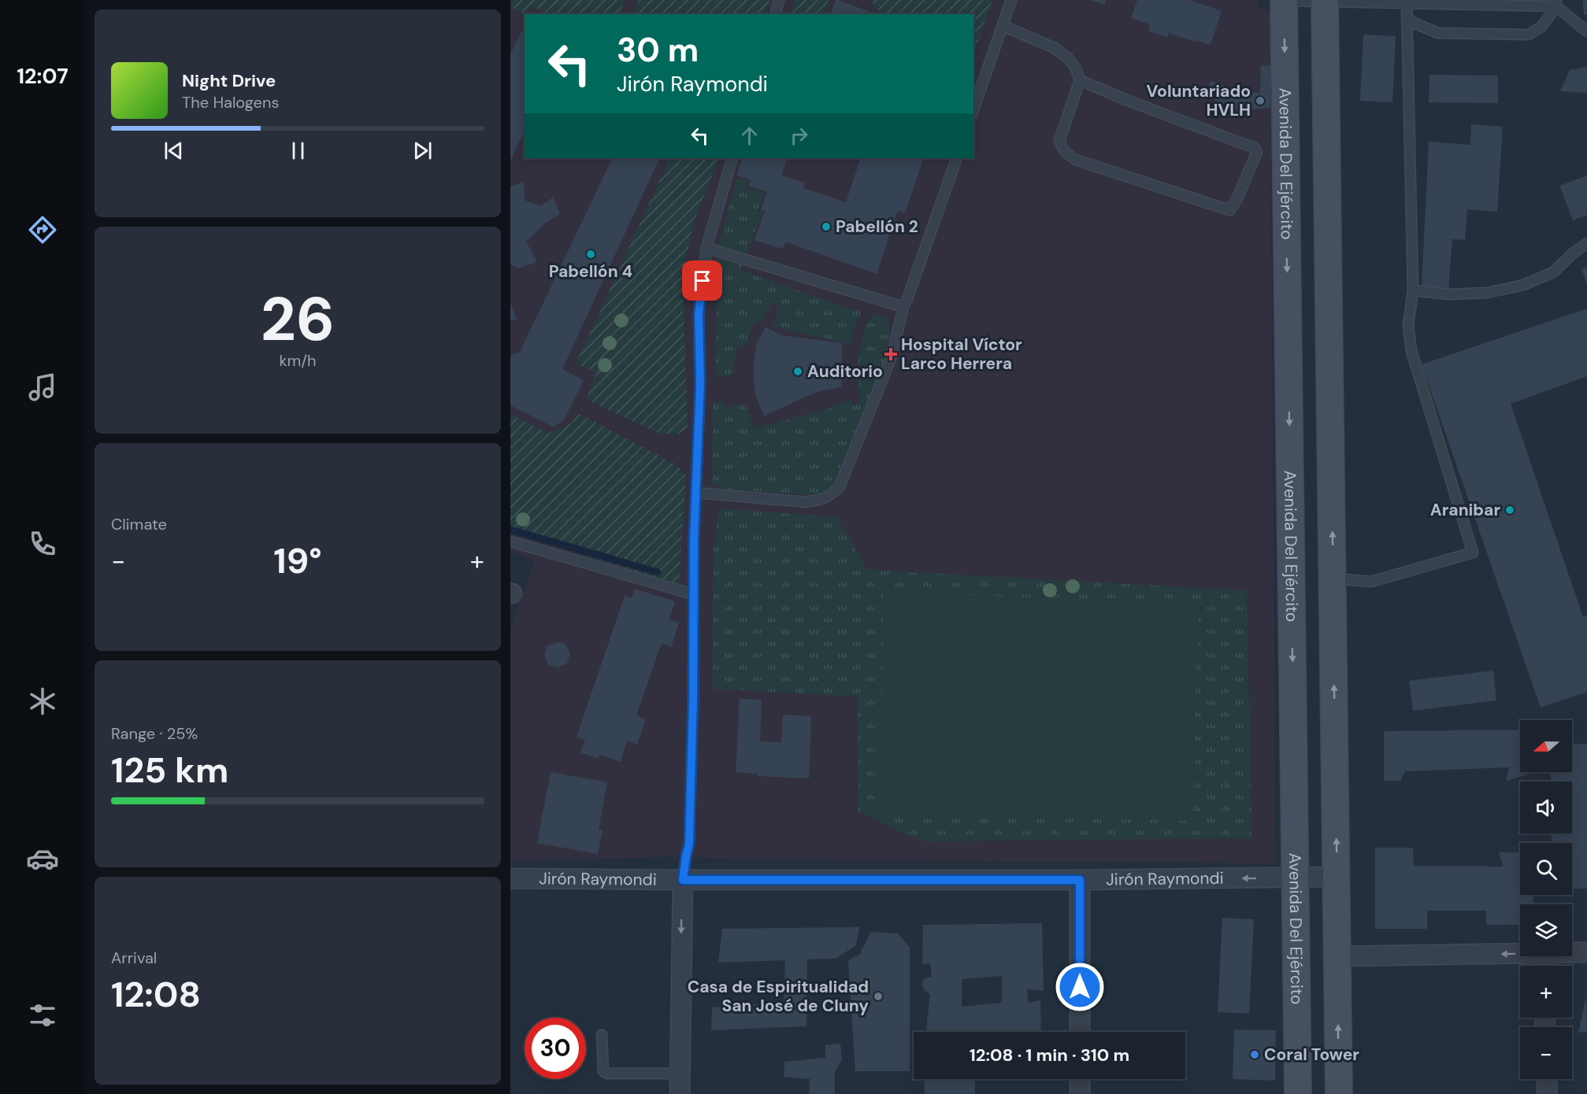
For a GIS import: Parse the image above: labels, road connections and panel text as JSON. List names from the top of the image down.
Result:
{
  "streets": {
    "main road": ["Avenida Del Ejército"],
    "street": ["Jirón Raymondi"]
  },
  "crossings": [
    ["Avenida Del Ejército", "Jirón Raymondi"]
  ],
  "places": {
    "other": [
      "Voluntariado HVLH",
      "Pabellón 2",
      "Pabellón 4",
      "Auditorio",
      "Aranibar",
      "Casa de Espiritualidad San José de Cluny",
      "Coral Tower"
    ],
    "health": ["Hospital Víctor Larco Herrera"]
  },
  "north": "left",
  "page": {
    "tabs": "12:07",
    "turn": ["30 m", "Jirón Raymondi"],
    "song": ["Night Drive", "The Halogens"],
    "tile": [
      ["26", "km/h"],
      "Climate",
      ["Range · 25%", "125 km"],
      ["Arrival", "12:08"]
    ],
    "heat": ["−", "19°", "+"],
    "map_buttons": ["+", "−"],
    "limit": "30",
    "trip": "12:08 · 1 min · 310 m"
  }
}
